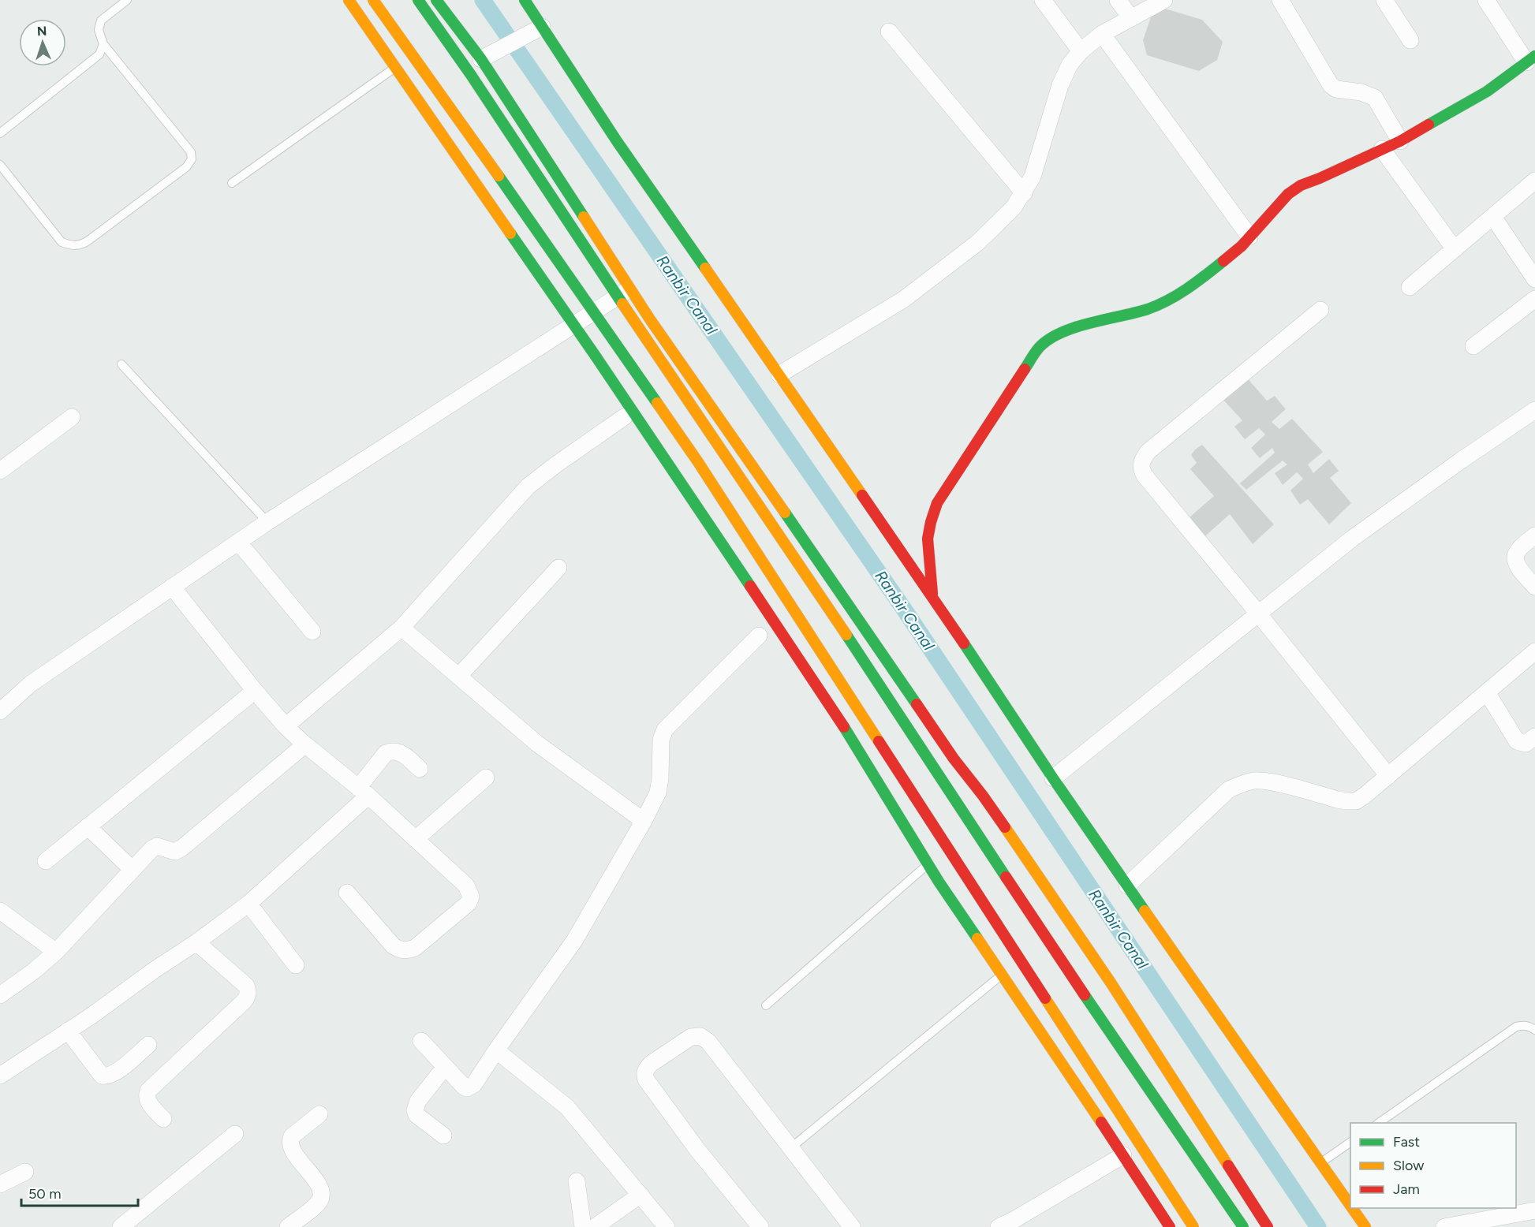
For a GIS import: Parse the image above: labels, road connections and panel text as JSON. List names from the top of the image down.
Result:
{
  "water": ["Ranbir Canal"],
  "legend": ["Fast", "Slow", "Jam"],
  "scale_bar": "50 m",
  "north": "top"
}
